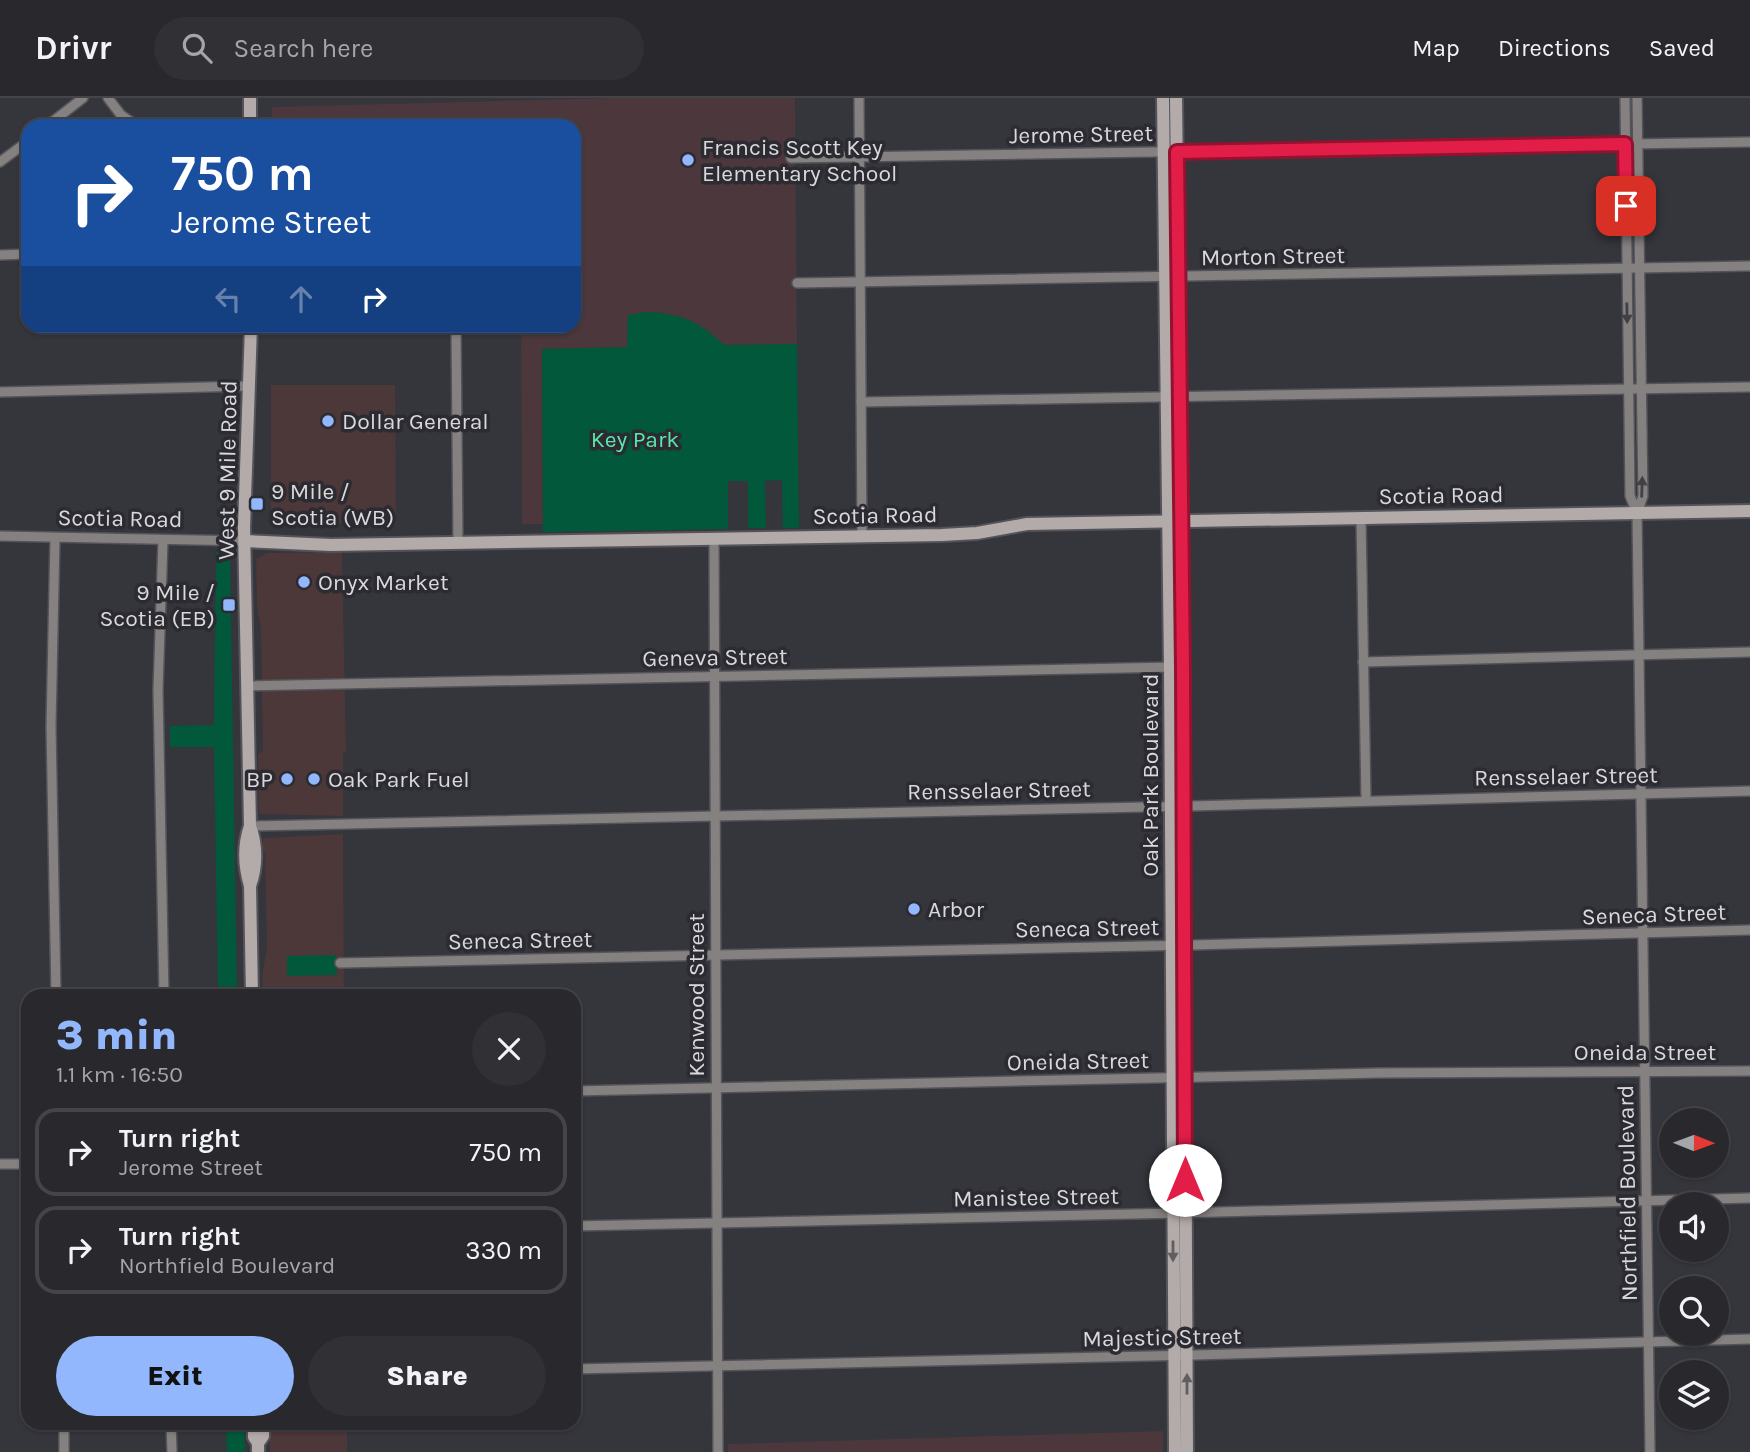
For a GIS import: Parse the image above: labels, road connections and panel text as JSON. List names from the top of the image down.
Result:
{
  "streets": {
    "street": [
      "Jerome Street",
      "Morton Street",
      "West 9 Mile Road",
      "Scotia Road",
      "Geneva Street",
      "Oak Park Boulevard",
      "Rensselaer Street",
      "Seneca Street",
      "Kenwood Street",
      "Oneida Street",
      "Northfield Boulevard",
      "Manistee Street",
      "Majestic Street"
    ]
  },
  "crossings": [
    ["Jerome Street", "Oak Park Boulevard"],
    ["Jerome Street", "Northfield Boulevard"],
    ["Morton Street", "Oak Park Boulevard"],
    ["Morton Street", "Northfield Boulevard"],
    ["West 9 Mile Road", "Scotia Road"],
    ["West 9 Mile Road", "Geneva Street"],
    ["West 9 Mile Road", "Rensselaer Street"],
    ["Scotia Road", "Oak Park Boulevard"],
    ["Scotia Road", "Kenwood Street"],
    ["Scotia Road", "Northfield Boulevard"],
    ["Geneva Street", "Oak Park Boulevard"],
    ["Geneva Street", "Kenwood Street"],
    ["Oak Park Boulevard", "Rensselaer Street"],
    ["Oak Park Boulevard", "Seneca Street"],
    ["Oak Park Boulevard", "Oneida Street"],
    ["Oak Park Boulevard", "Manistee Street"],
    ["Oak Park Boulevard", "Majestic Street"],
    ["Rensselaer Street", "Kenwood Street"],
    ["Rensselaer Street", "Northfield Boulevard"],
    ["Seneca Street", "Kenwood Street"],
    ["Seneca Street", "Northfield Boulevard"],
    ["Kenwood Street", "Oneida Street"],
    ["Kenwood Street", "Manistee Street"],
    ["Kenwood Street", "Majestic Street"],
    ["Oneida Street", "Northfield Boulevard"],
    ["Northfield Boulevard", "Manistee Street"],
    ["Northfield Boulevard", "Majestic Street"]
  ],
  "parks": ["Key Park"],
  "places": {
    "other": [
      "Francis Scott Key Elementary School",
      "Dollar General",
      "Onyx Market",
      "BP",
      "Oak Park Fuel",
      "Arbor"
    ],
    "transit": ["9 Mile / Scotia (WB)", "9 Mile / Scotia (EB)"]
  },
  "north": "right",
  "page": {
    "header": "Drivr",
    "search": "Search here",
    "nav": ["Map", "Directions", "Saved"],
    "turn": ["750 m", "Jerome Street"],
    "heading": ["3 min", "1.1 km · 16:50"],
    "list": [
      {
        "name": "Turn right",
        "note": "Jerome Street",
        "value": "750 m"
      },
      {
        "name": "Turn right",
        "note": "Northfield Boulevard",
        "value": "330 m"
      }
    ],
    "buttons": ["Exit", "Share"]
  }
}
